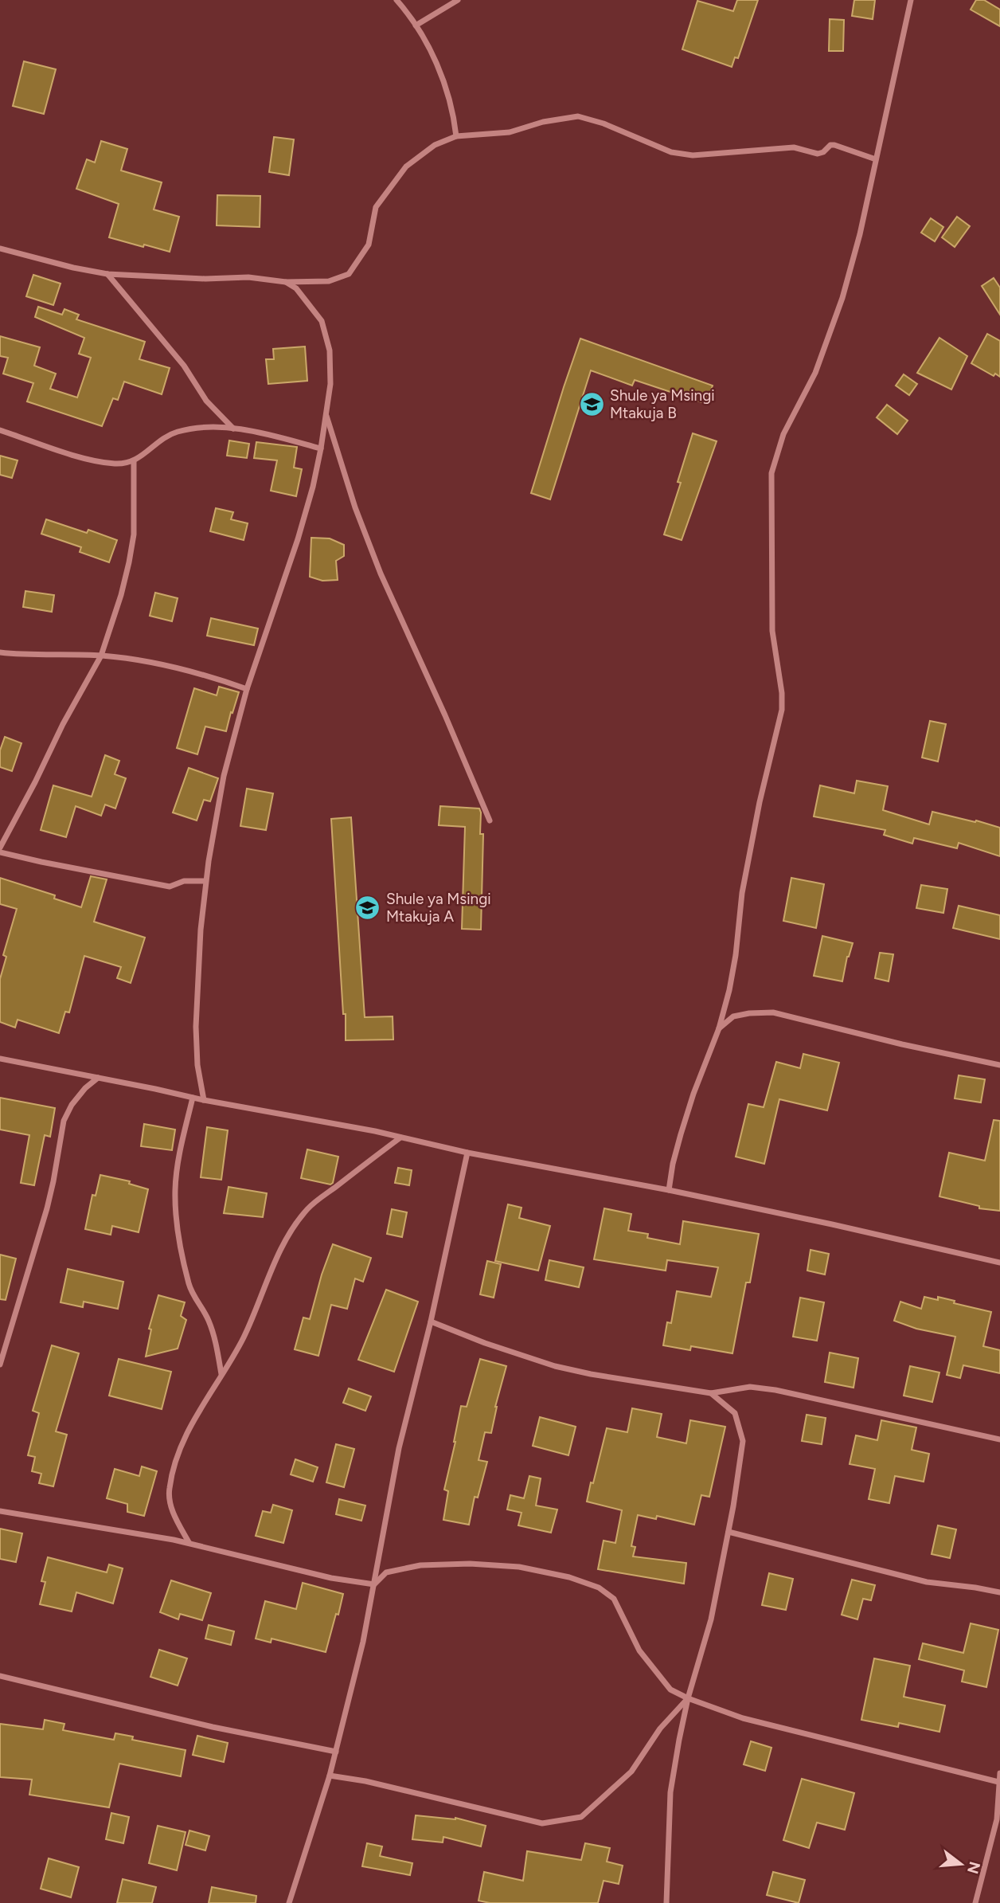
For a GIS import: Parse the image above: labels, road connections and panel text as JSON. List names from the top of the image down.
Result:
{
  "places": {
    "school or university": ["Shule ya Msingi Mtakuja B", "Shule ya Msingi Mtakuja A"]
  },
  "north": "right"
}
